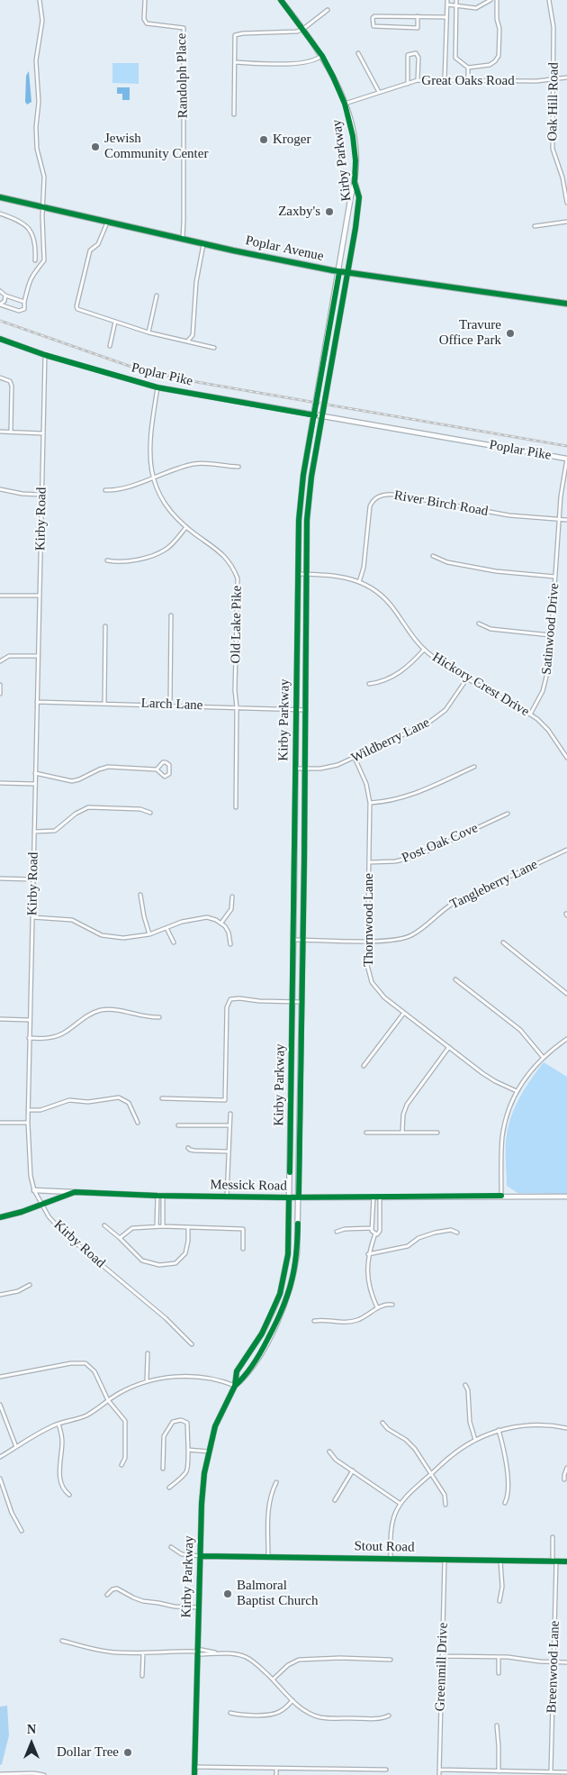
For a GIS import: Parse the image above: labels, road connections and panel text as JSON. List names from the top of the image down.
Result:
{
  "streets": {
    "main road": [
      "Kirby Parkway",
      "Poplar Avenue",
      "Poplar Pike",
      "Messick Road",
      "Stout Road"
    ],
    "street": [
      "Randolph Place",
      "Great Oaks Road",
      "Oak Hill Road",
      "River Birch Road",
      "Kirby Road",
      "Old Lake Pike",
      "Satinwood Drive",
      "Hickory Crest Drive",
      "Larch Lane",
      "Wildberry Lane",
      "Post Oak Cove",
      "Tangleberry Lane",
      "Thornwood Lane",
      "Greenmill Drive",
      "Breenwood Lane"
    ]
  },
  "crossings": [
    ["Randolph Place", "Poplar Avenue"],
    ["Great Oaks Road", "Oak Hill Road"],
    ["Great Oaks Road", "Kirby Parkway"],
    ["Kirby Parkway", "Poplar Avenue"],
    ["Kirby Parkway", "Poplar Pike"],
    ["Kirby Parkway", "Hickory Crest Drive"],
    ["Kirby Parkway", "Larch Lane"],
    ["Kirby Parkway", "Wildberry Lane"],
    ["Kirby Parkway", "Tangleberry Lane"],
    ["Kirby Parkway", "Messick Road"],
    ["Kirby Parkway", "Stout Road"],
    ["Poplar Pike", "Kirby Road"],
    ["Poplar Pike", "Old Lake Pike"],
    ["Poplar Pike", "Satinwood Drive"],
    ["River Birch Road", "Satinwood Drive"],
    ["River Birch Road", "Hickory Crest Drive"],
    ["Kirby Road", "Larch Lane"],
    ["Kirby Road", "Messick Road"],
    ["Old Lake Pike", "Larch Lane"],
    ["Satinwood Drive", "Hickory Crest Drive"],
    ["Hickory Crest Drive", "Wildberry Lane"],
    ["Wildberry Lane", "Thornwood Lane"],
    ["Post Oak Cove", "Thornwood Lane"],
    ["Tangleberry Lane", "Thornwood Lane"],
    ["Stout Road", "Greenmill Drive"],
    ["Stout Road", "Breenwood Lane"]
  ],
  "places": [
    "Kroger",
    "Jewish Community Center",
    "Zaxby's",
    "Travure Office Park",
    "Balmoral Baptist Church",
    "Dollar Tree"
  ],
  "north": "top"
}
